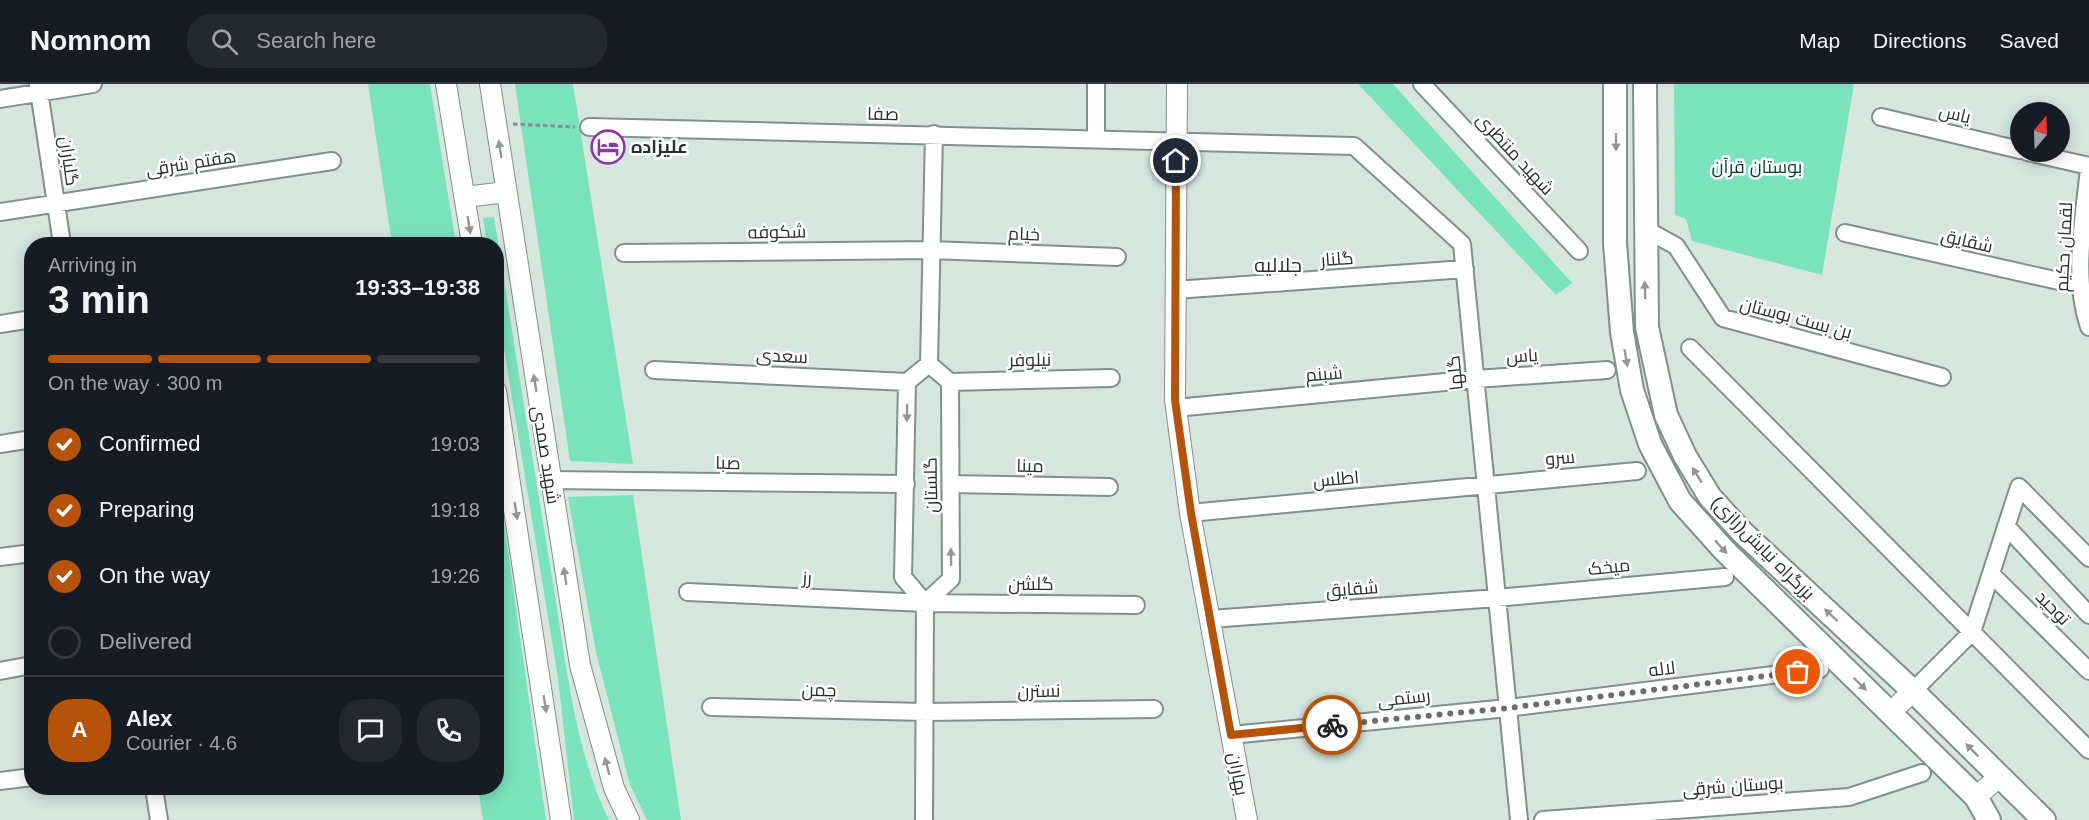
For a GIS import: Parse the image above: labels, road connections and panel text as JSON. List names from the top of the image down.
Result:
{
  "streets": {
    "highway": ["بزرگراه نیایش(رازی)"],
    "main road": ["شهید صمدی", "بهاران"],
    "street": [
      "صفا",
      "یاس",
      "شهید منتظری",
      "گلباران",
      "هفتم شرقی",
      "شکوفه",
      "خیام",
      "شقایق",
      "لقمان حکیم",
      "گلنار",
      "بن بست بوستان",
      "سعدی",
      "نیلوفر",
      "گلها",
      "شبنم",
      "سرو",
      "صبا",
      "مینا",
      "اطلس",
      "گلستان",
      "میخک",
      "رز",
      "گلشن",
      "توحید",
      "لاله",
      "چمن",
      "نسترن",
      "رستمی",
      "بوستان شرقی"
    ]
  },
  "crossings": [
    ["صفا", "گلها"],
    ["صفا", "بهاران"],
    ["یاس", "گلها"],
    ["یاس", "شبنم"],
    ["گلباران", "هفتم شرقی"],
    ["شکوفه", "خیام"],
    ["شقایق", "لقمان حکیم"],
    ["شقایق", "گلها"],
    ["شقایق", "میخک"],
    ["شقایق", "بهاران"],
    ["گلنار", "گلها"],
    ["گلنار", "بهاران"],
    ["بن بست بوستان", "بزرگراه نیایش(رازی)"],
    ["سعدی", "گلستان"],
    ["نیلوفر", "گلستان"],
    ["گلها", "شبنم"],
    ["گلها", "سرو"],
    ["گلها", "اطلس"],
    ["گلها", "میخک"],
    ["گلها", "لاله"],
    ["گلها", "رستمی"],
    ["گلها", "بهاران"],
    ["شبنم", "بهاران"],
    ["شهید صمدی", "صبا"],
    ["سرو", "اطلس"],
    ["صبا", "گلستان"],
    ["مینا", "گلستان"],
    ["اطلس", "بهاران"],
    ["گلستان", "رز"],
    ["گلستان", "گلشن"],
    ["رز", "گلشن"],
    ["لاله", "رستمی"],
    ["چمن", "نسترن"],
    ["رستمی", "بهاران"]
  ],
  "districts": ["جلالیه"],
  "parks": ["بوستان قرآن"],
  "places": {
    "hotel": ["علیزاده"]
  },
  "north": "top",
  "page": {
    "header": "Nomnom",
    "search": "Search here",
    "nav": ["Map", "Directions", "Saved"],
    "heading": ["3 min", "Arriving in", "19:33–19:38"],
    "panel": ["Alex", "Courier · 4.6"],
    "bar": "On the way · 300 m",
    "list": [
      ["Confirmed", "19:03"],
      ["Preparing", "19:18"],
      ["On the way", "19:26"],
      "Delivered"
    ],
    "round": "A"
  }
}
